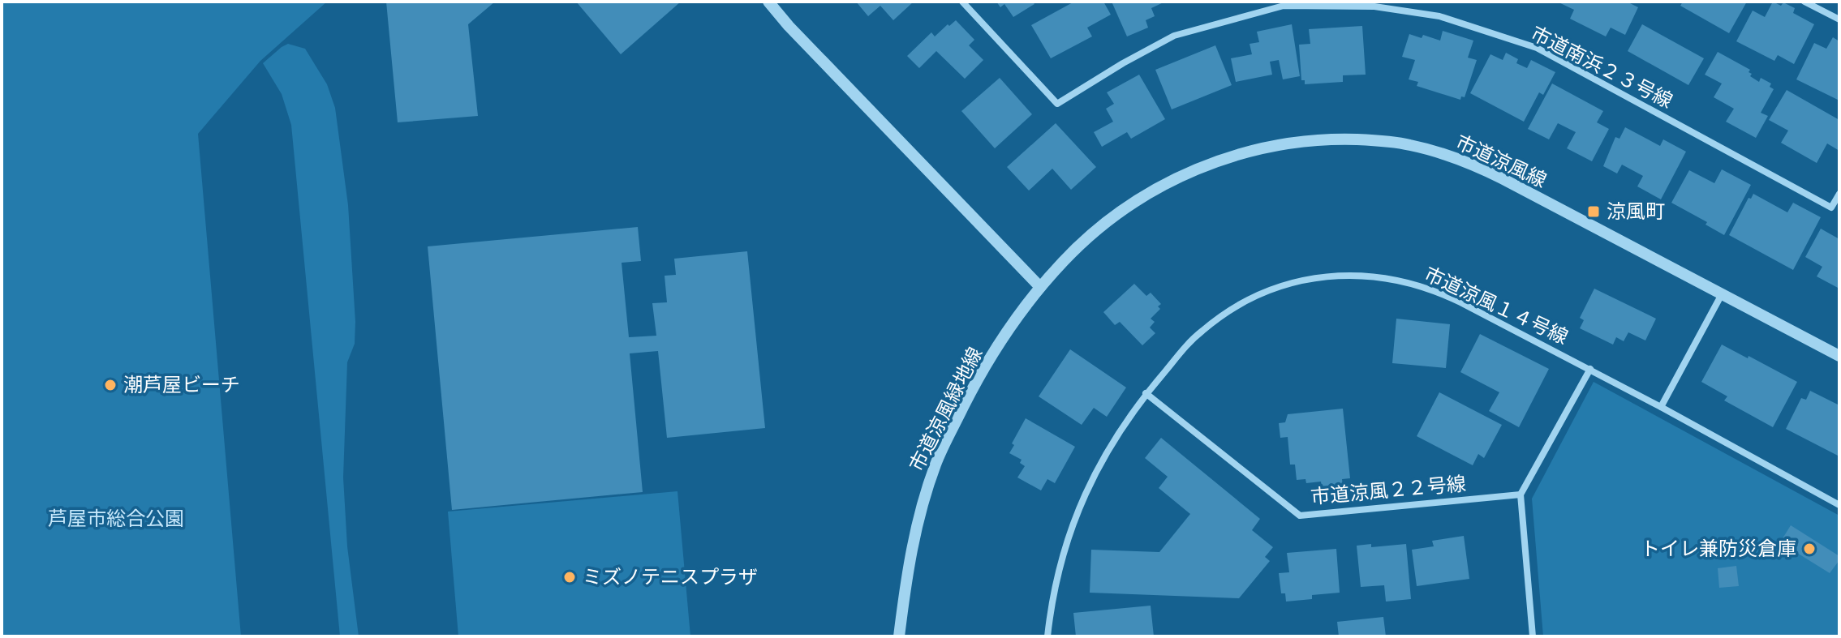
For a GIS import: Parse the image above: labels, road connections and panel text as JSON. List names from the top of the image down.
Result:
{
  "streets": {
    "street": [
      "市道南浜２３号線",
      "市道涼風線",
      "市道涼風１４号線",
      "市道涼風緑地線",
      "市道涼風２２号線"
    ]
  },
  "crossings": [
    ["市道涼風線", "市道涼風緑地線"],
    ["市道涼風１４号線", "市道涼風２２号線"]
  ],
  "parks": ["芦屋市総合公園"],
  "places": {
    "transit": ["涼風町"],
    "other": ["潮芦屋ビーチ", "トイレ兼防災倉庫", "ミズノテニスプラザ"]
  }
}
